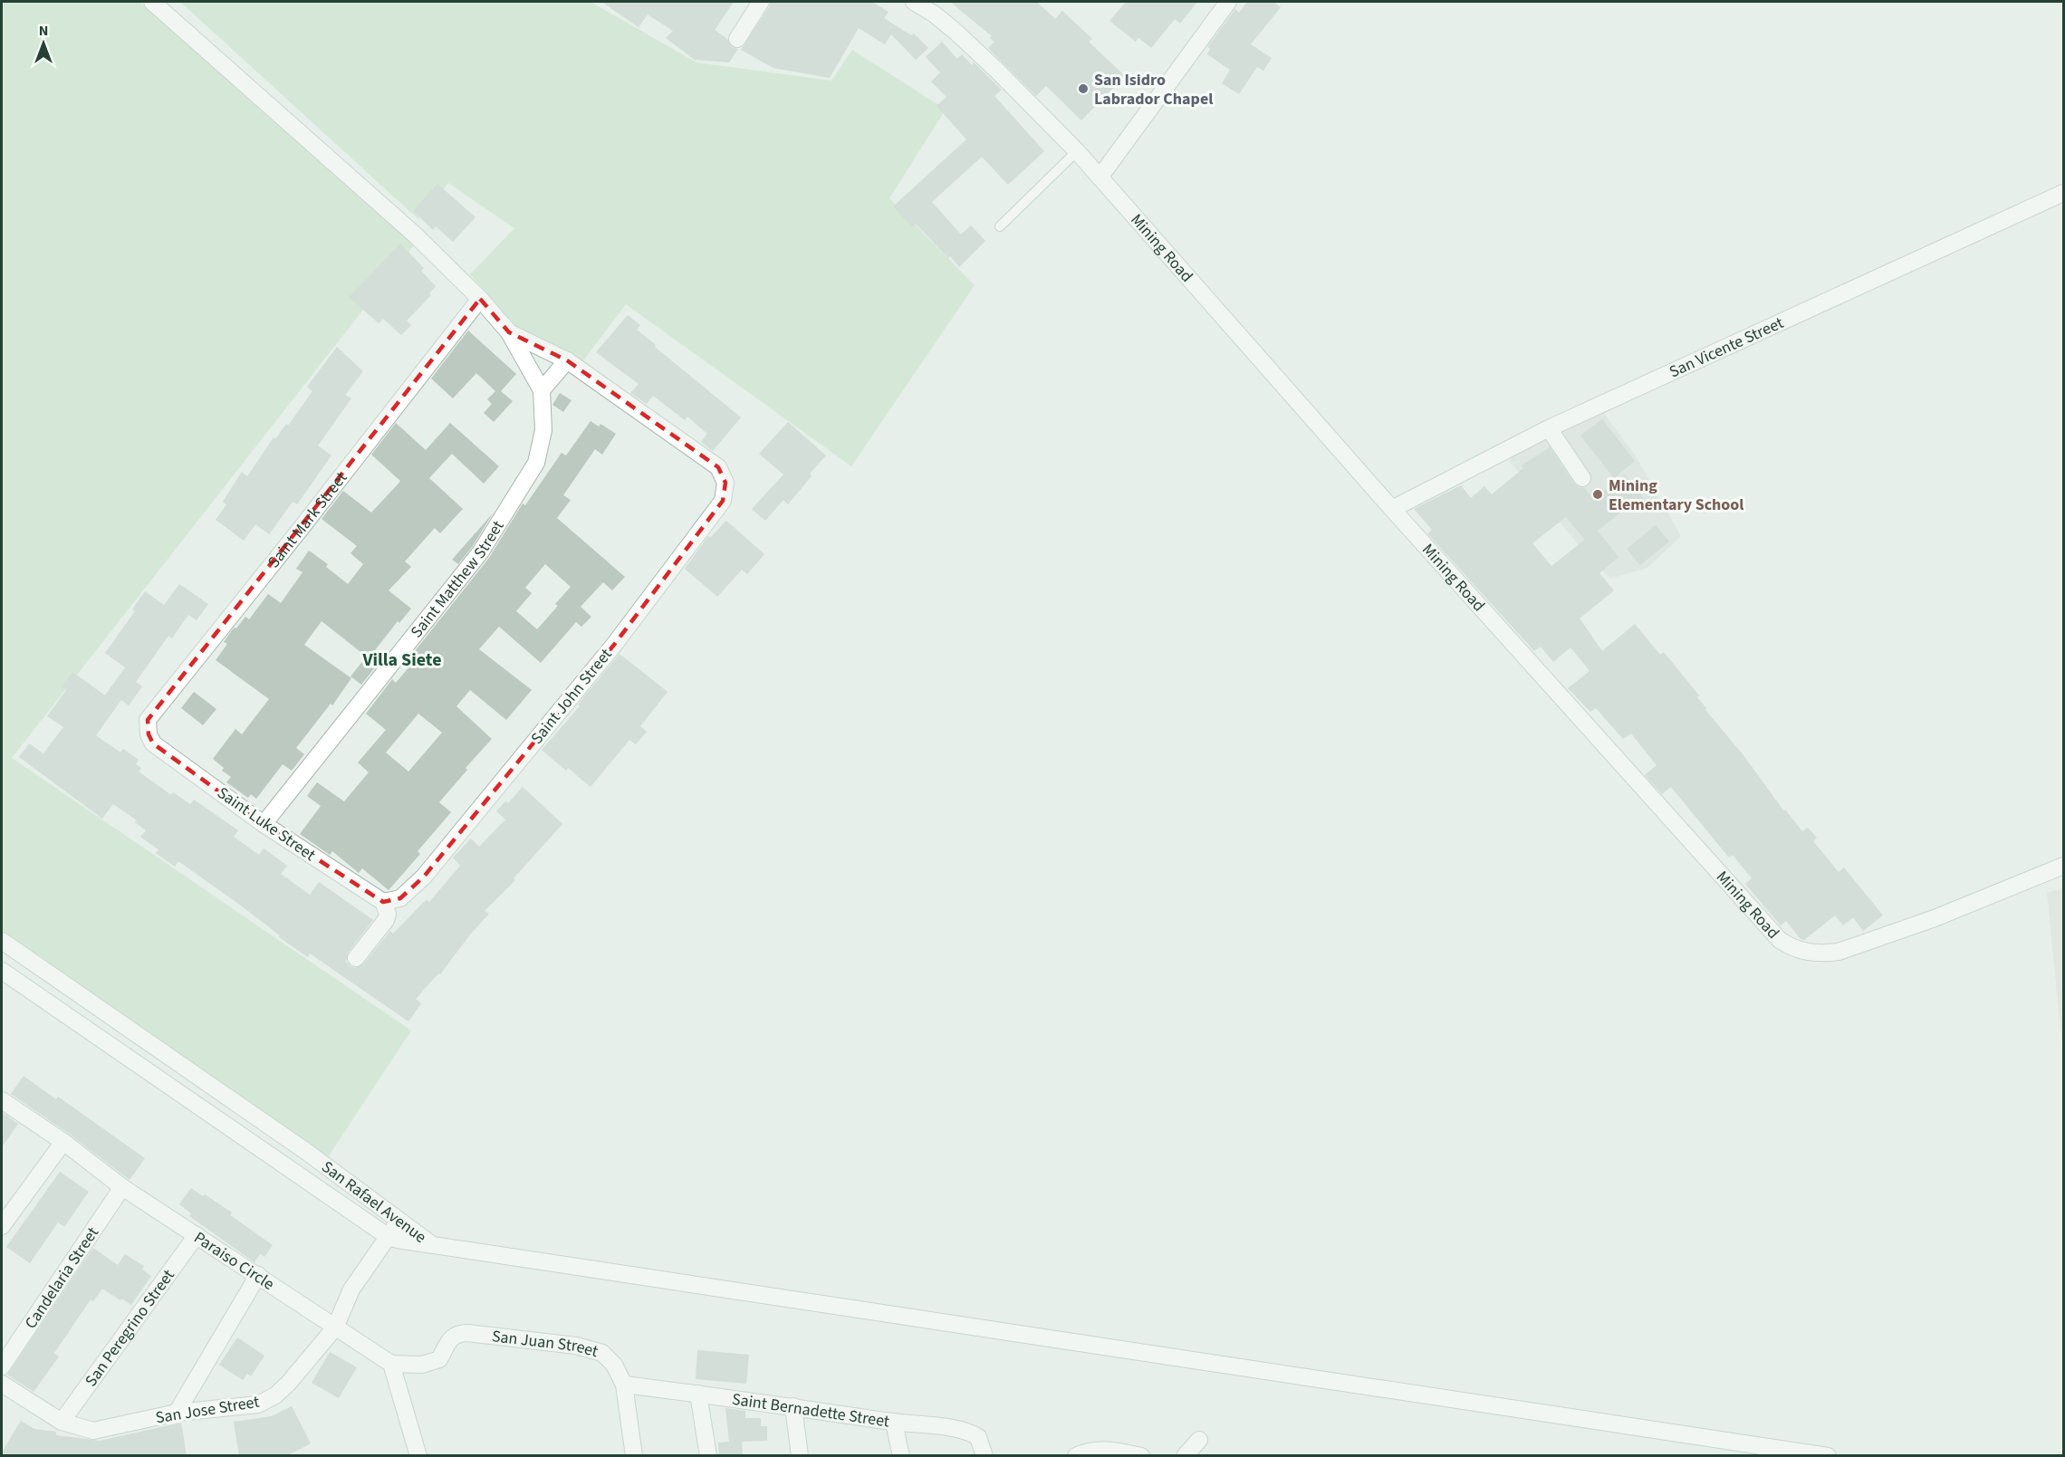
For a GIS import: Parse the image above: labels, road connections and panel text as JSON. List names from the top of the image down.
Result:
{
  "streets": {
    "street": [
      "Mining Road",
      "San Vicente Street",
      "Saint Mark Street",
      "Saint Matthew Street",
      "Saint John Street",
      "Saint Luke Street",
      "San Rafael Avenue",
      "Paraiso Circle",
      "Candelaria Street",
      "San Peregrino Street",
      "San Juan Street",
      "San Jose Street",
      "Saint Bernadette Street"
    ]
  },
  "crossings": [
    ["Mining Road", "San Vicente Street"],
    ["Saint Mark Street", "Saint Luke Street"],
    ["Saint Matthew Street", "Saint Luke Street"],
    ["Saint John Street", "Saint Luke Street"],
    ["San Rafael Avenue", "San Jose Street"],
    ["Paraiso Circle", "Candelaria Street"],
    ["Paraiso Circle", "San Peregrino Street"],
    ["Paraiso Circle", "San Juan Street"],
    ["Paraiso Circle", "San Jose Street"],
    ["San Peregrino Street", "San Jose Street"],
    ["San Juan Street", "Saint Bernadette Street"]
  ],
  "districts": ["Villa Siete"],
  "places": ["San Isidro Labrador Chapel", "Mining Elementary School"],
  "north": "top"
}
